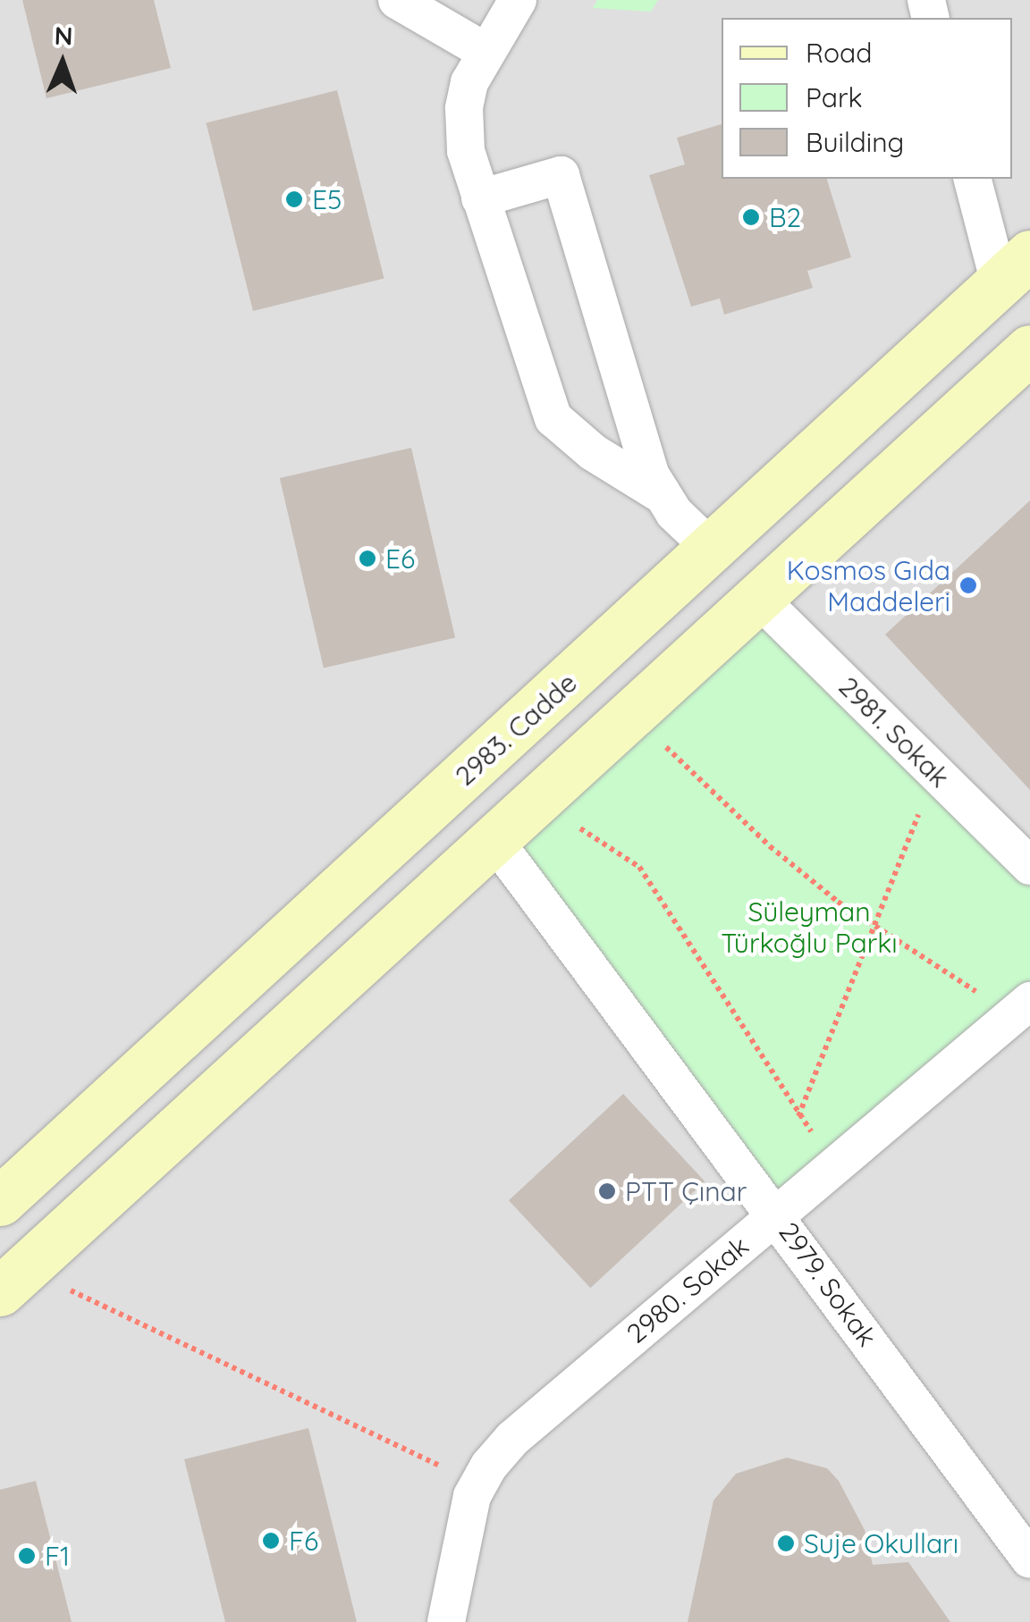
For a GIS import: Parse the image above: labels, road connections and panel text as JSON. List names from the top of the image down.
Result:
{
  "streets": {
    "street": [
      "2983. Cadde",
      "2981. Sokak",
      "2979. Sokak",
      "2980. Sokak"
    ]
  },
  "crossings": [
    ["2979. Sokak", "2980. Sokak"]
  ],
  "parks": ["Süleyman Türkoğlu Parkı"],
  "places": [
    "E5",
    "B2",
    "E6",
    "Kosmos Gıda Maddeleri",
    "PTT Çınar",
    "F6",
    "Suje Okulları",
    "F1"
  ],
  "legend": ["Road", "Park", "Building"],
  "north": "top"
}
